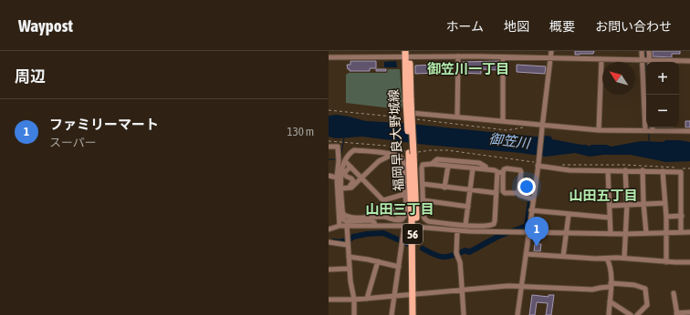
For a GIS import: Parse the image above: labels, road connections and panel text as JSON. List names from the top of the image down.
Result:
{
  "streets": {
    "main road": ["福岡早良大野城線", "56"]
  },
  "districts": ["御笠川一丁目", "山田五丁目", "山田三丁目"],
  "water": ["御笠川"],
  "north": "top left",
  "page": {
    "header": "Waypost",
    "nav": [
      "ホーム",
      "地図",
      "概要",
      "お問い合わせ"
    ],
    "heading": "周辺",
    "map_buttons": ["+", "−"],
    "list": [
      {
        "mark": "1",
        "name": "ファミリーマート",
        "note": "スーパー",
        "value": "130 m"
      }
    ],
    "pins": "1"
  }
}
